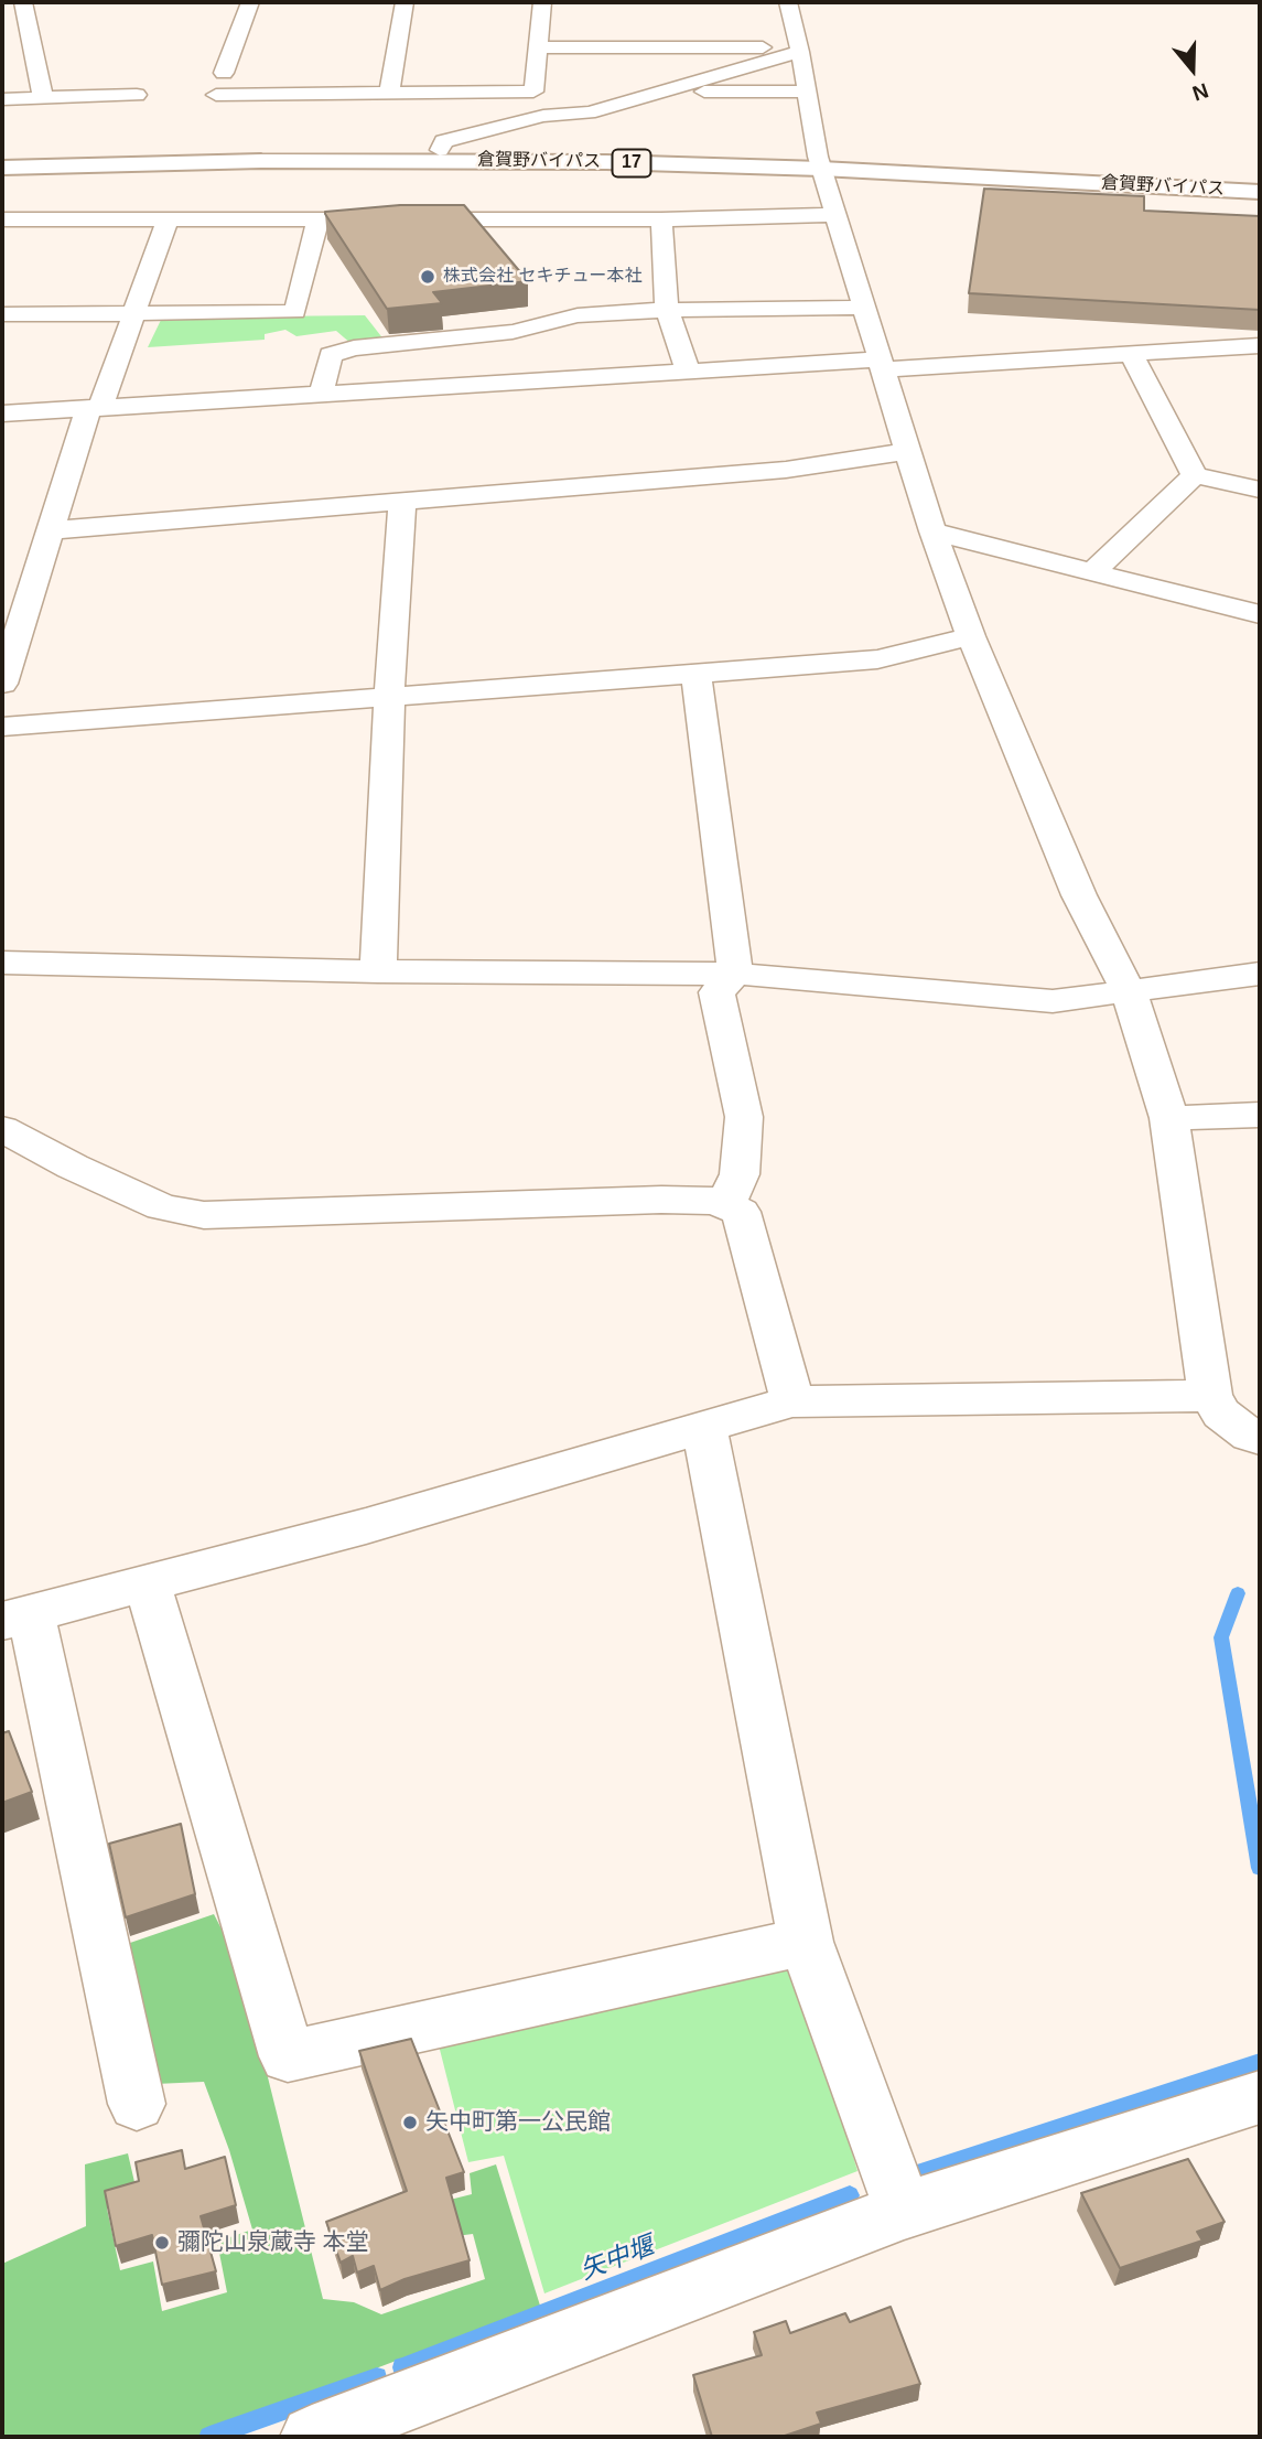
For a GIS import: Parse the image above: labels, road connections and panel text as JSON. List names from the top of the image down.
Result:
{
  "streets": {
    "highway": ["倉賀野バイパス", "17"]
  },
  "water": ["矢中堰"],
  "places": ["株式会社 セキチュー本社", "矢中町第一公民館", "彌陀山泉蔵寺 本堂"],
  "north": "bottom"
}
